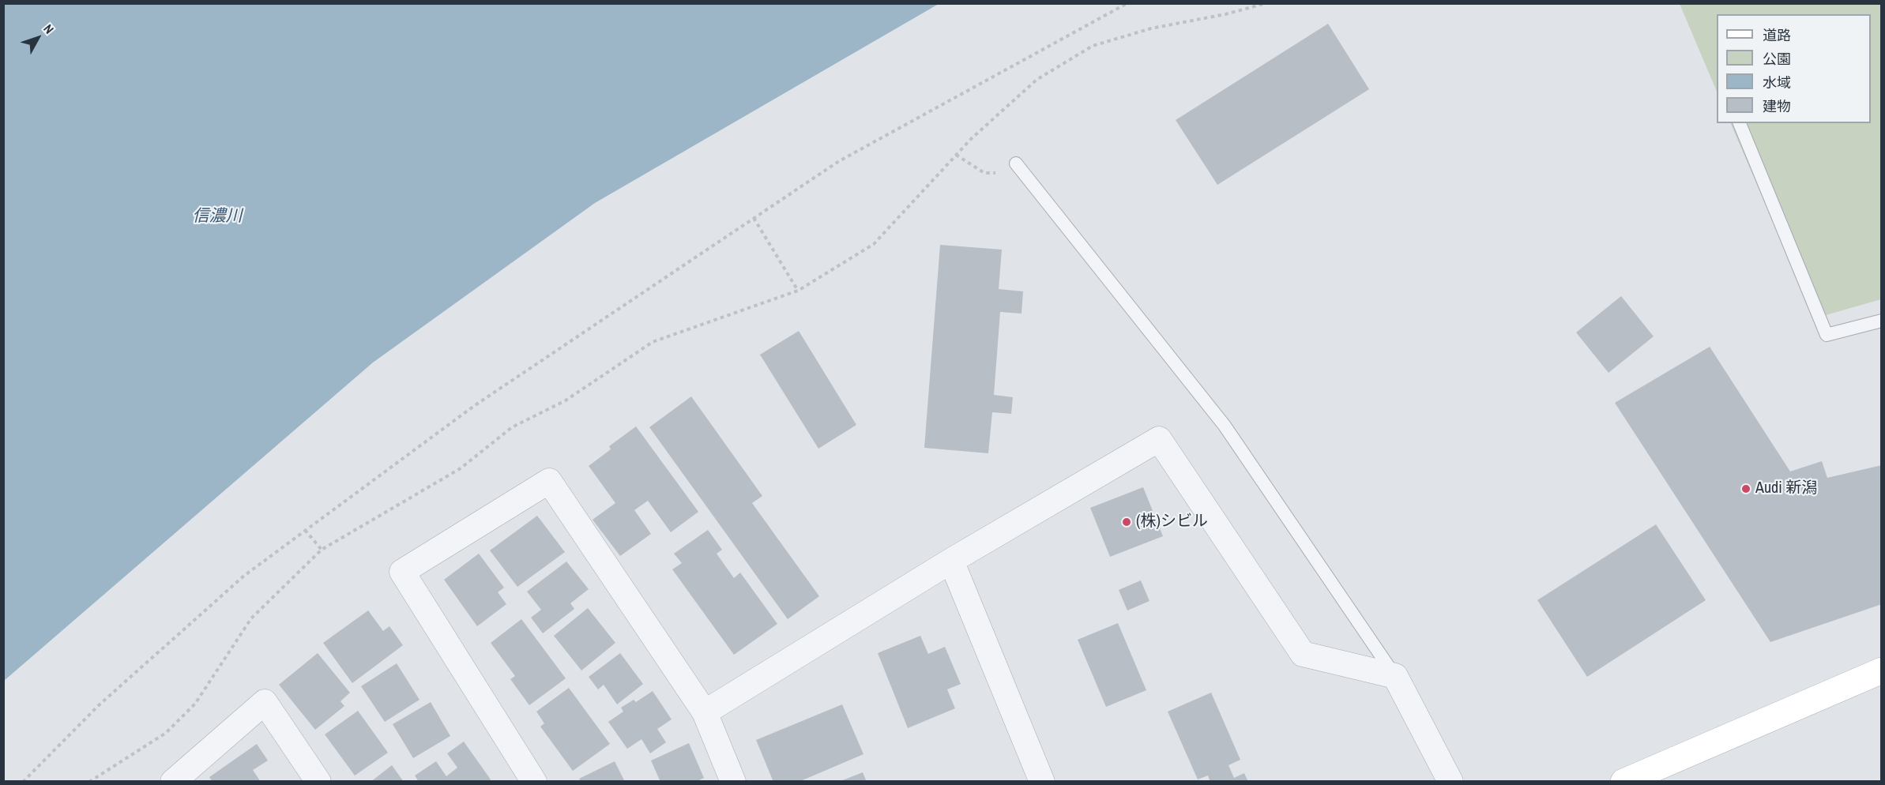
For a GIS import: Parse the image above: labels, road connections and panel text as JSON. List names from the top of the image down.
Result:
{
  "water": ["信濃川"],
  "places": ["Audi 新潟", "(株)シビル"],
  "legend": [
    "道路",
    "公園",
    "水域",
    "建物"
  ],
  "north": "top right"
}
